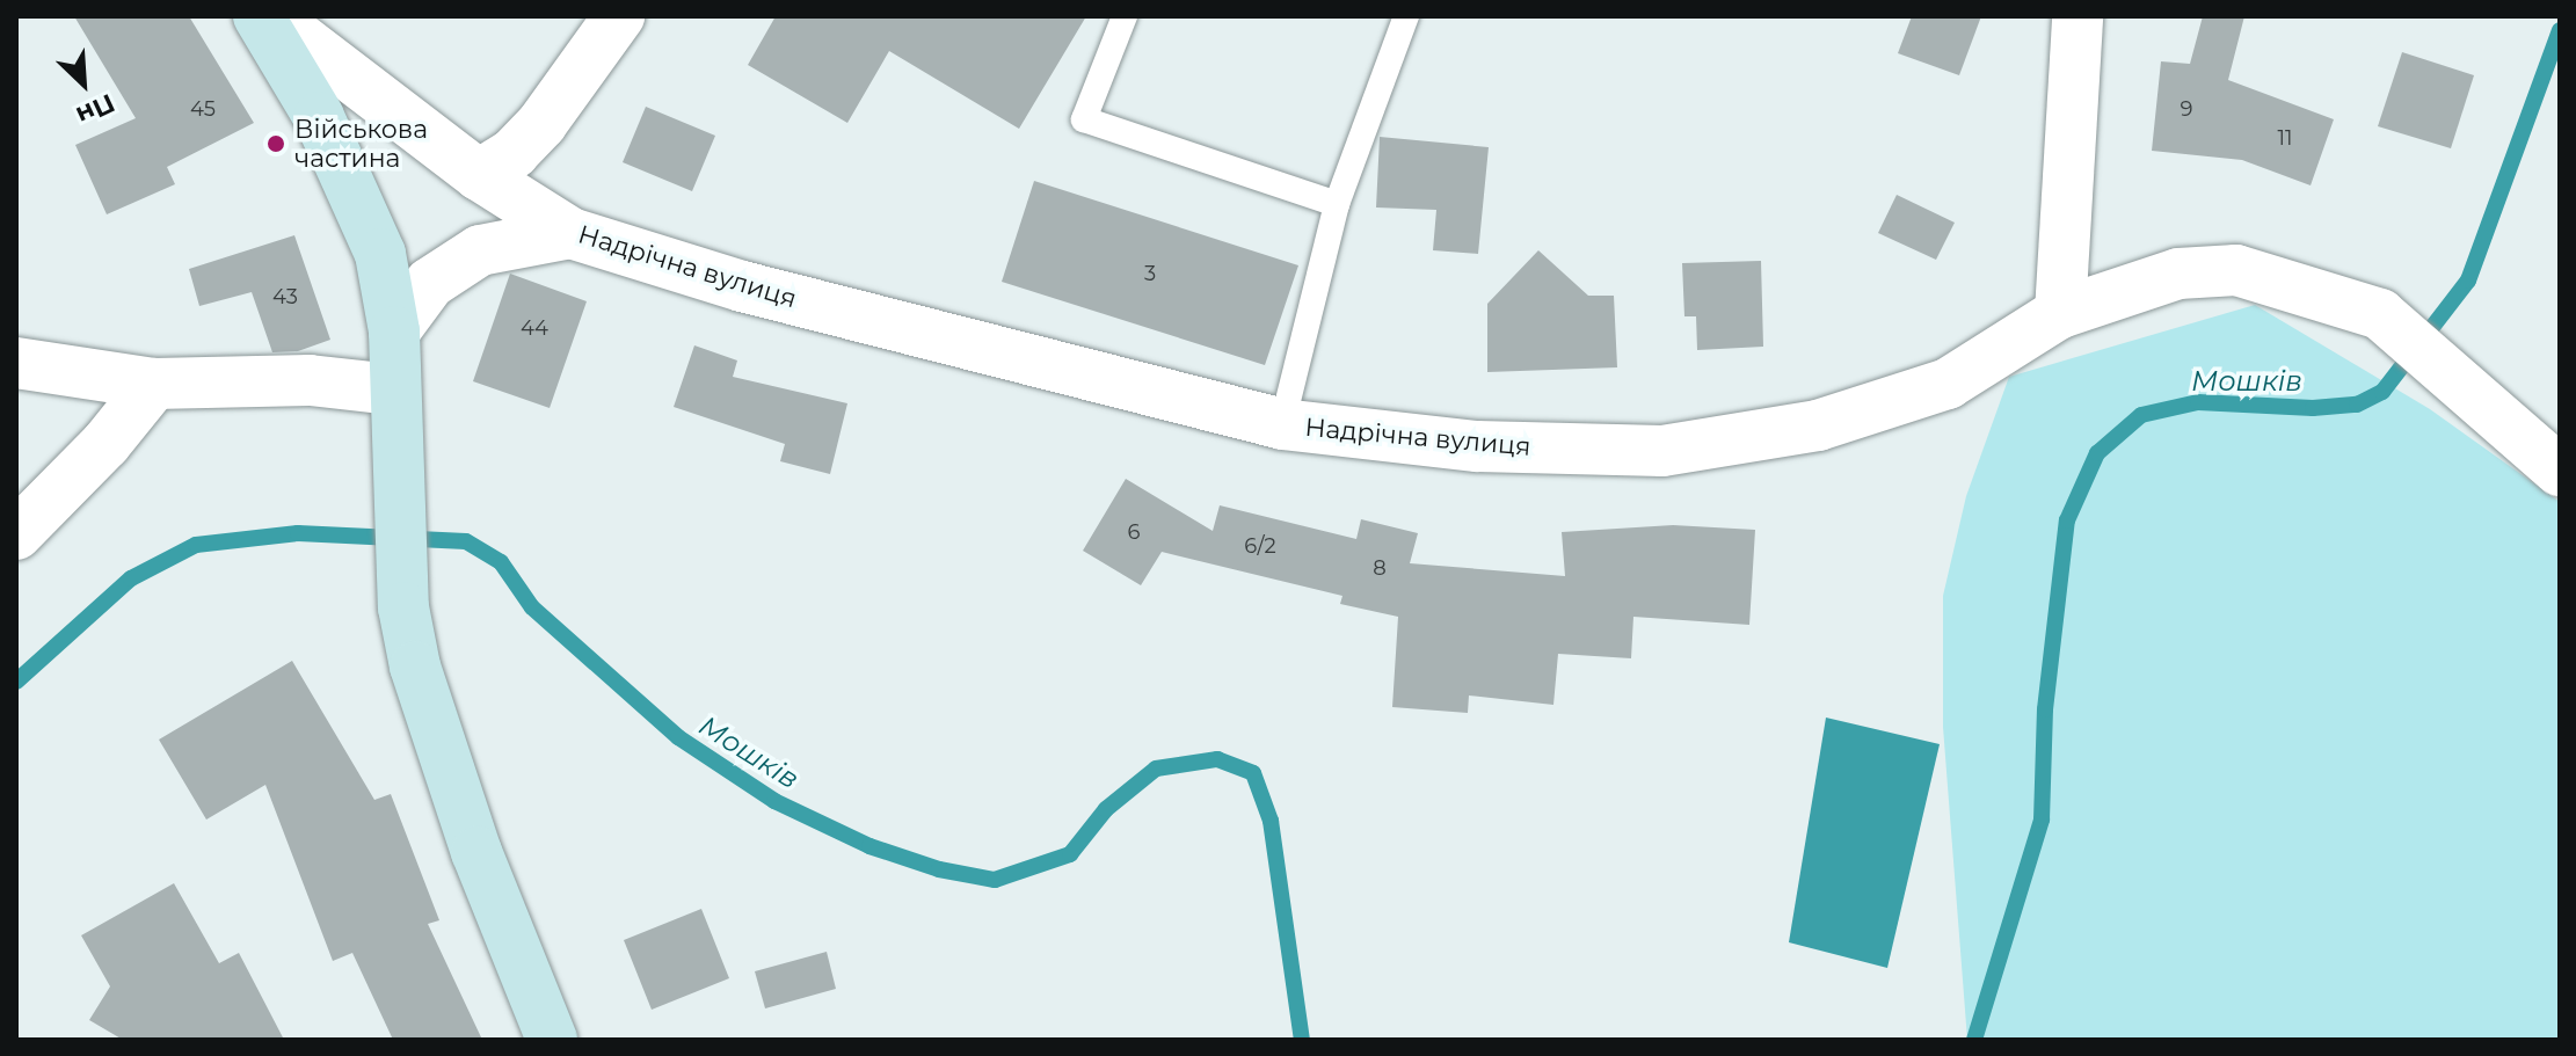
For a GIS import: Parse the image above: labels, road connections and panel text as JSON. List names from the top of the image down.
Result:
{
  "streets": {
    "street": ["Надрічна вулиця"]
  },
  "water": ["Мошків"],
  "places": ["Військова частина"],
  "house_numbers": [
    "45",
    "9",
    "11",
    "3",
    "43",
    "44",
    "6",
    "6/2",
    "8"
  ],
  "north": "bottom right"
}
